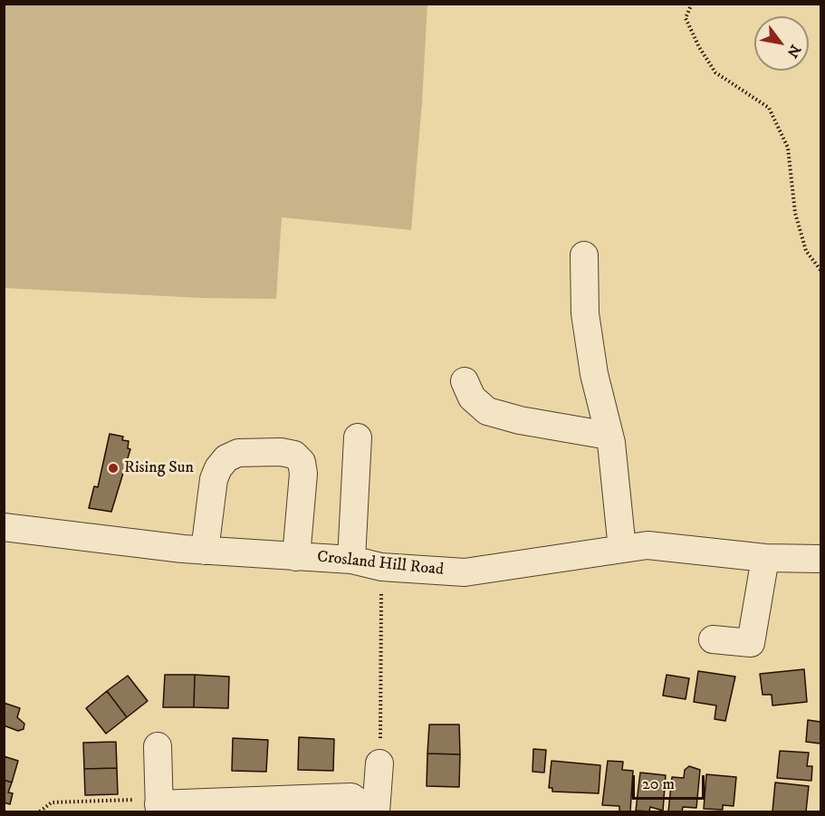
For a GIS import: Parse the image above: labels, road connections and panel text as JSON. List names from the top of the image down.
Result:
{
  "streets": {
    "street": ["Crosland Hill Road"]
  },
  "places": ["Rising Sun"],
  "scale_bar": "20 m",
  "north": "bottom right"
}
